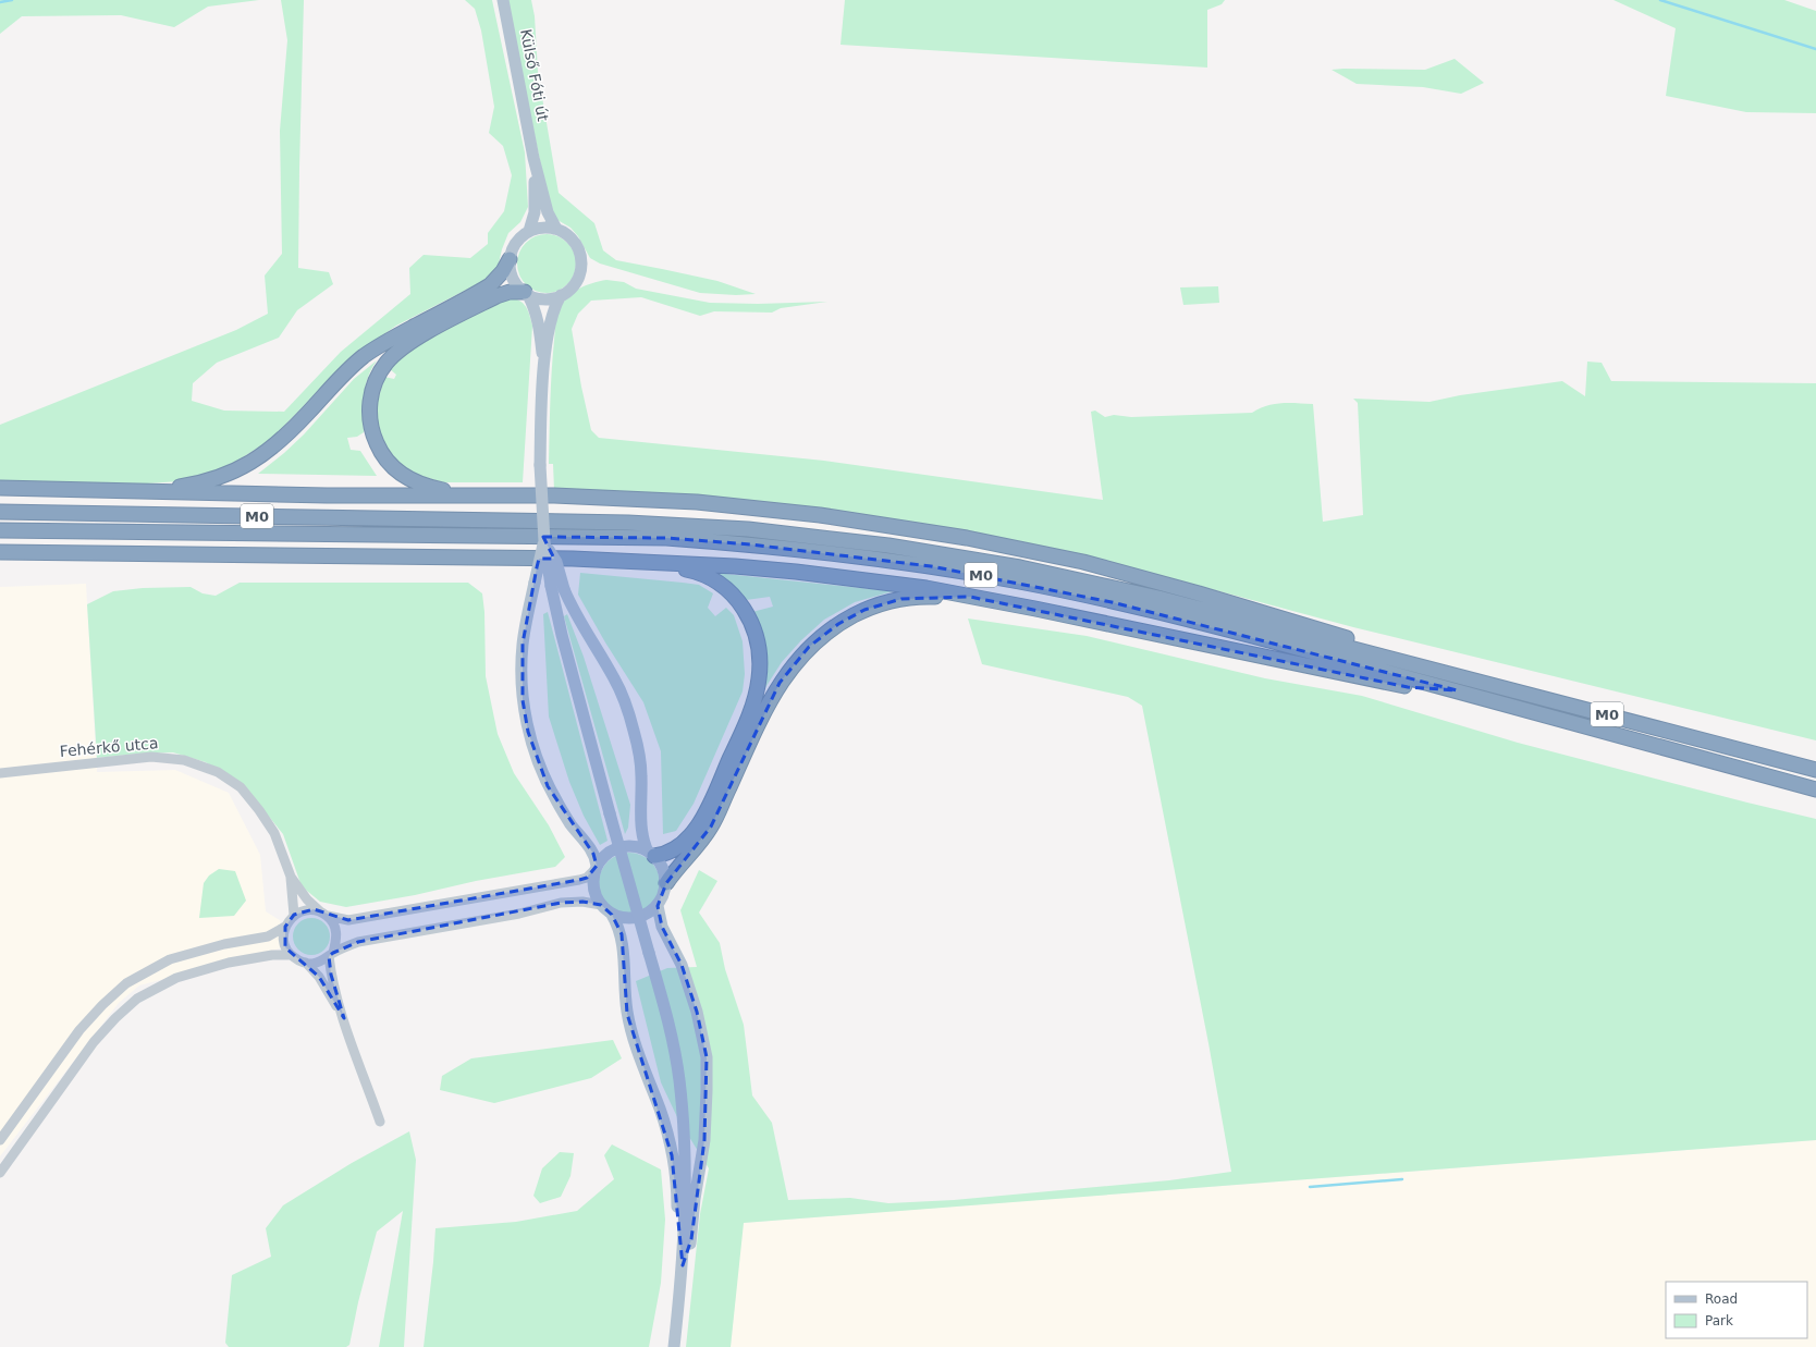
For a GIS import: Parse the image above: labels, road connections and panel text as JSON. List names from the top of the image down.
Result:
{
  "streets": {
    "highway": ["M0"],
    "main road": ["Külső Fóti út"],
    "street": ["Fehérkő utca"]
  },
  "legend": ["Road", "Park"]
}
